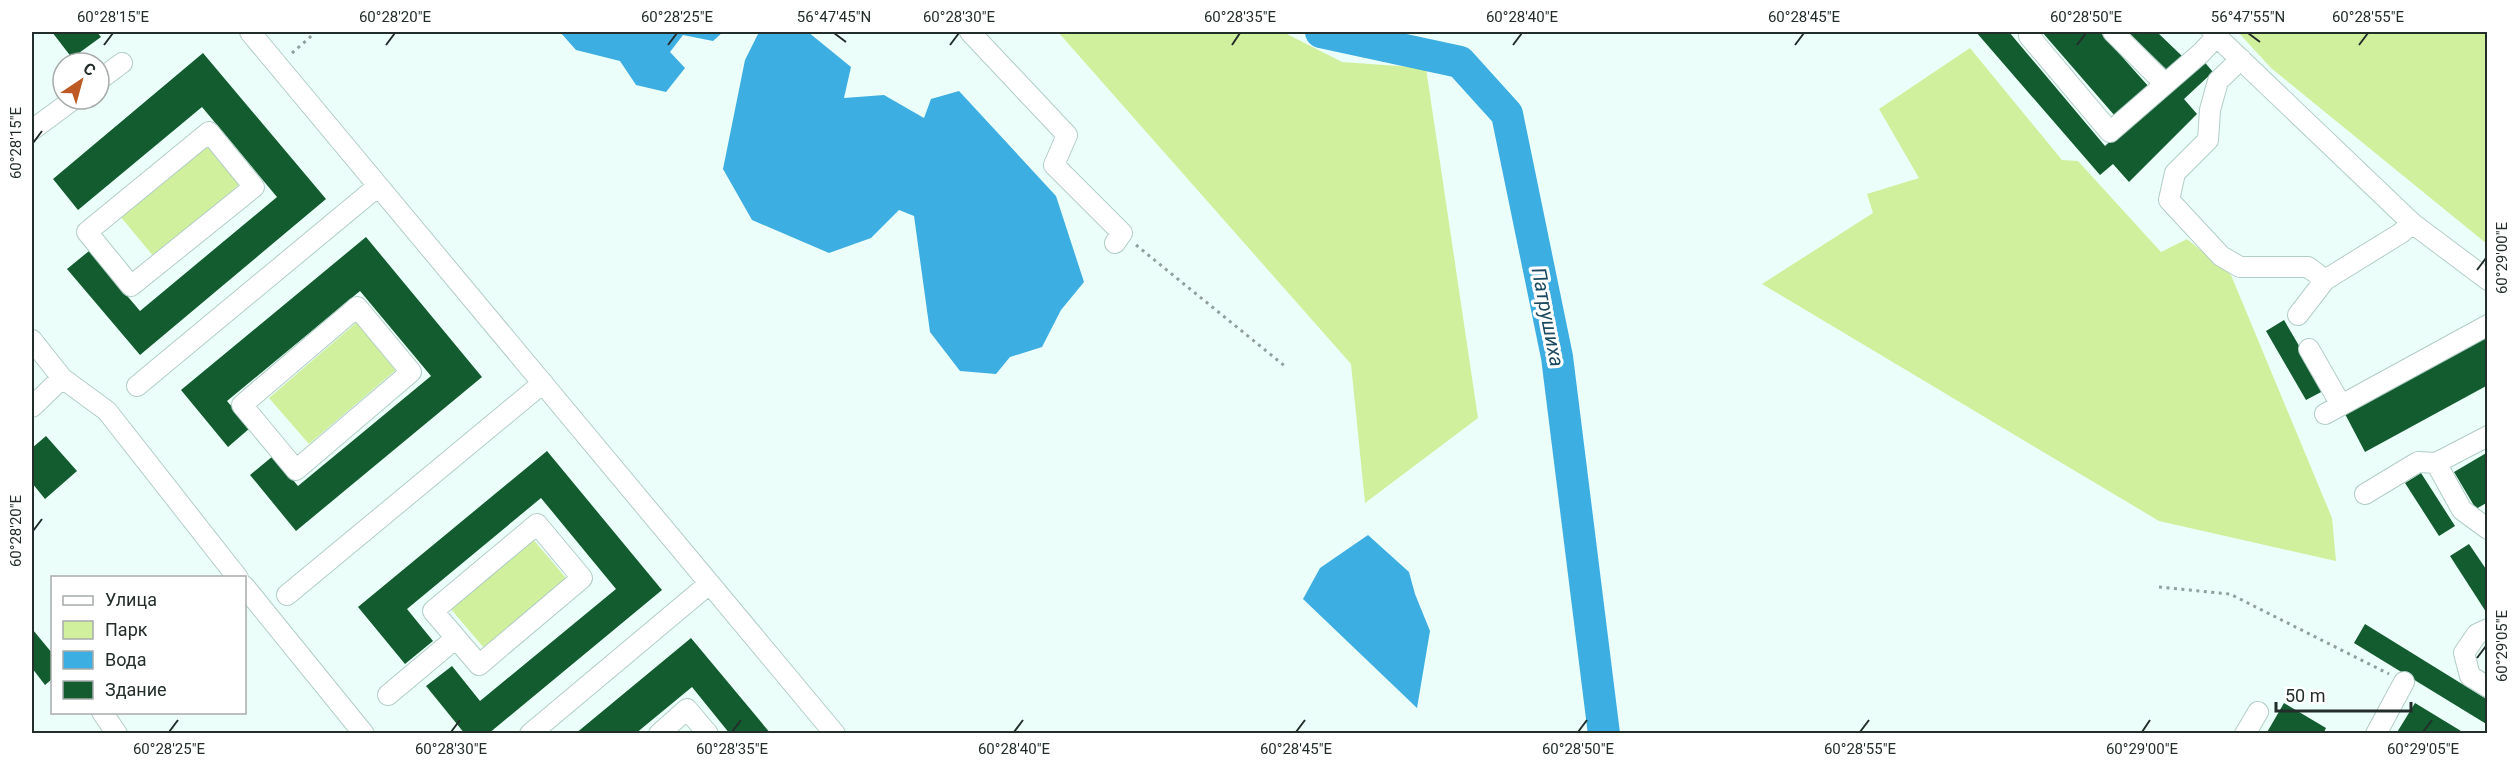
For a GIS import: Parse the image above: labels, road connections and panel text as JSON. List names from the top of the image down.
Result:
{
  "water": ["Патрушиха"],
  "legend": [
    "Улица",
    "Парк",
    "Вода",
    "Здание"
  ],
  "scale_bar": "50 m",
  "north": "top right",
  "coordinates": [
    "60°28'15\"E",
    "60°28'20\"E",
    "60°28'25\"E",
    "56°47'45\"N",
    "60°28'30\"E",
    "60°28'35\"E",
    "60°28'40\"E",
    "60°28'45\"E",
    "60°28'50\"E",
    "56°47'55\"N",
    "60°28'55\"E",
    "60°29'00\"E",
    "60°29'05\"E"
  ]
}
